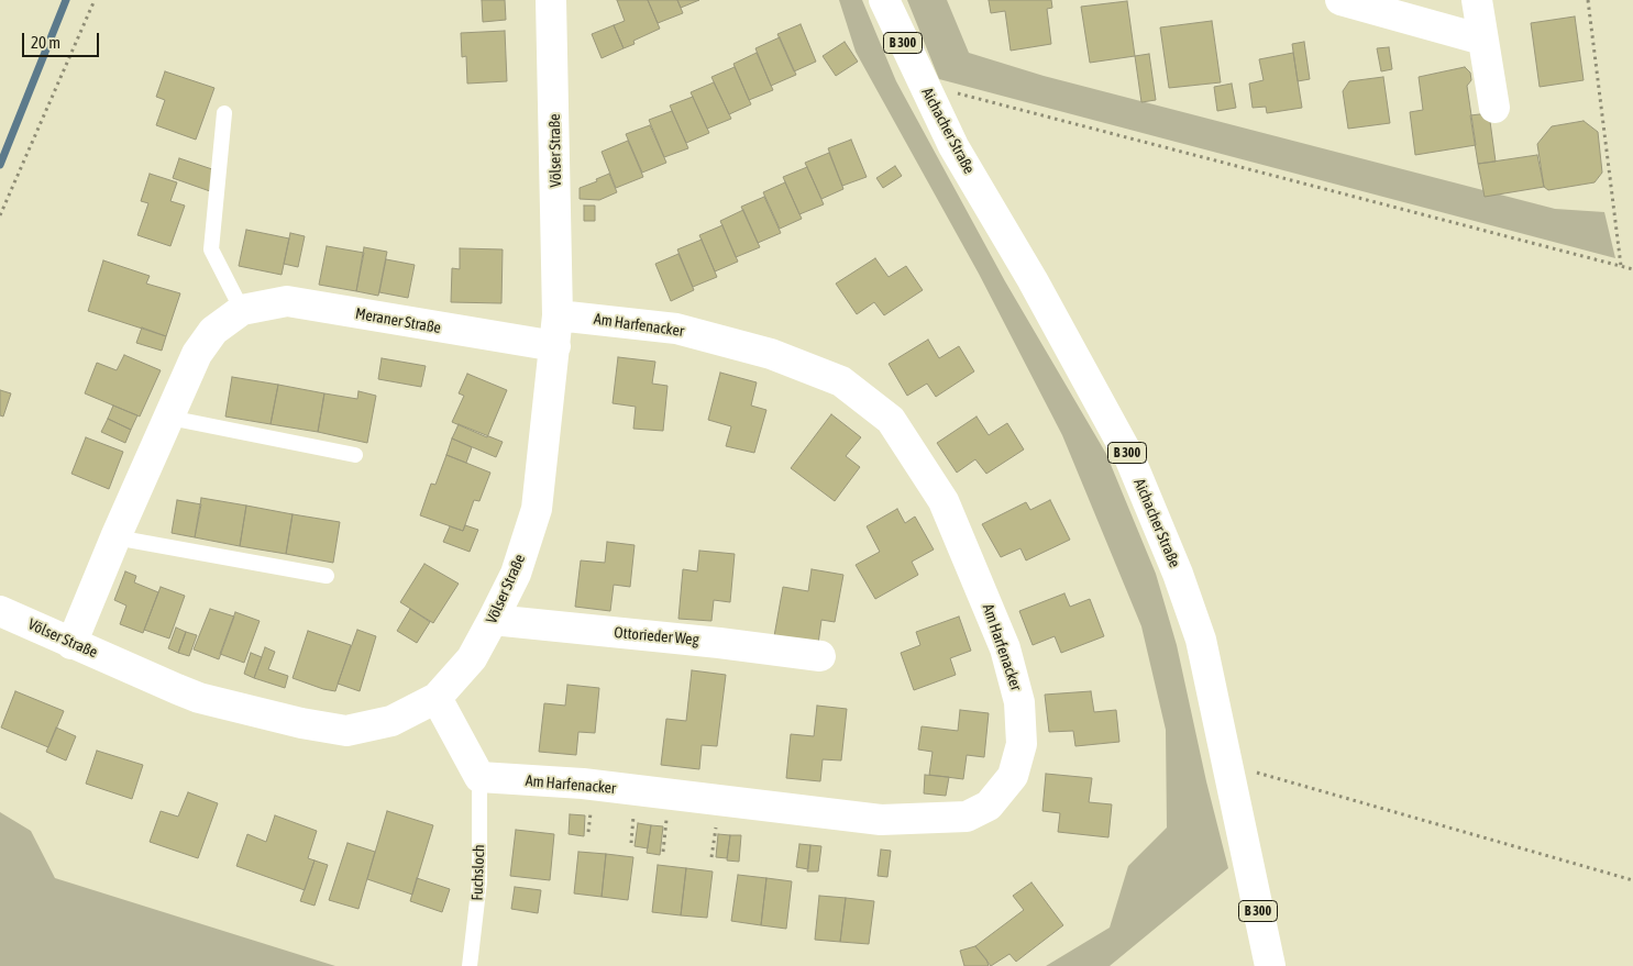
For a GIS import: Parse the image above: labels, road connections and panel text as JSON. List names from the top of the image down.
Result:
{
  "streets": {
    "street": [
      "B 300",
      "Aichacher Straße",
      "Völser Straße",
      "Meraner Straße",
      "Am Harfenacker",
      "Ottorieder Weg"
    ],
    "lane": ["Fuchsloch"]
  },
  "crossings": [
    ["Völser Straße", "Meraner Straße"],
    ["Völser Straße", "Am Harfenacker"],
    ["Völser Straße", "Ottorieder Weg"],
    ["Am Harfenacker", "Fuchsloch"]
  ],
  "scale_bar": "20 m"
}
